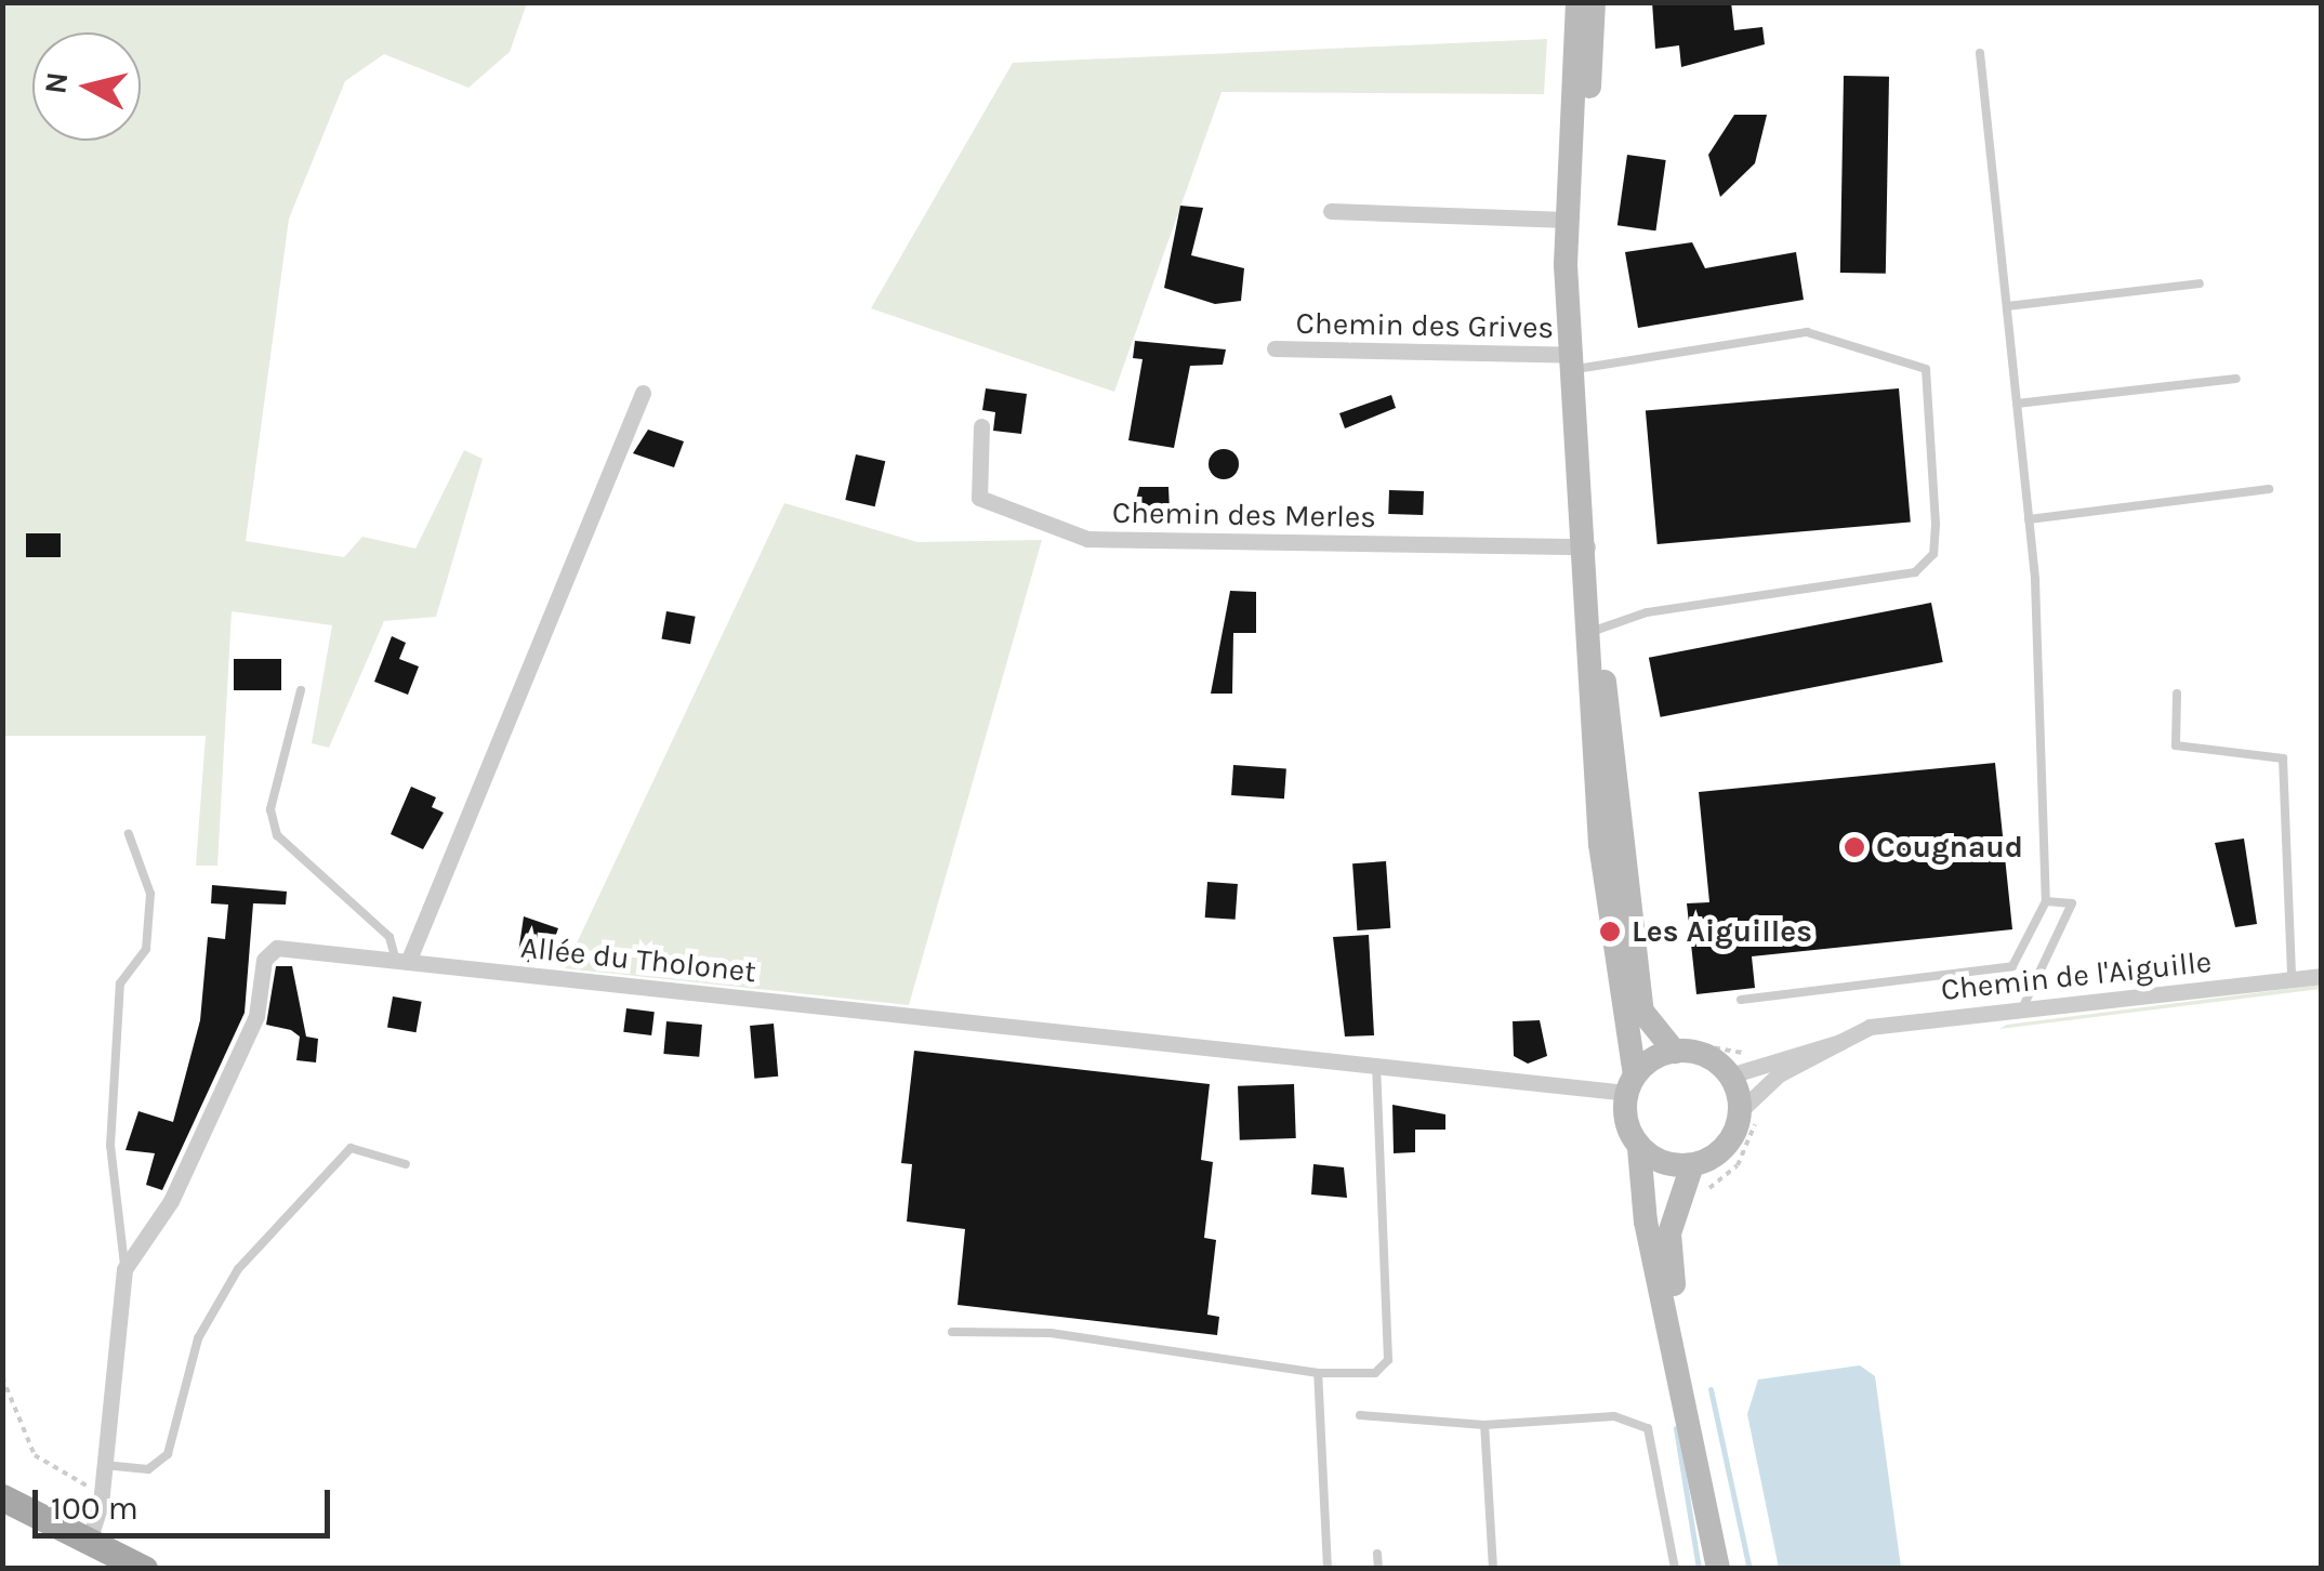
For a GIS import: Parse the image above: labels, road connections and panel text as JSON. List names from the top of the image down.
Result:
{
  "streets": {
    "street": [
      "Chemin des Grives",
      "Chemin des Merles",
      "Allée du Tholonet",
      "Chemin de l'Aiguille"
    ]
  },
  "crossings": [
    ["Allée du Tholonet", "Chemin de l'Aiguille"]
  ],
  "places": ["Cougnaud", "Les Aiguilles"],
  "scale_bar": "100 m",
  "north": "left"
}
